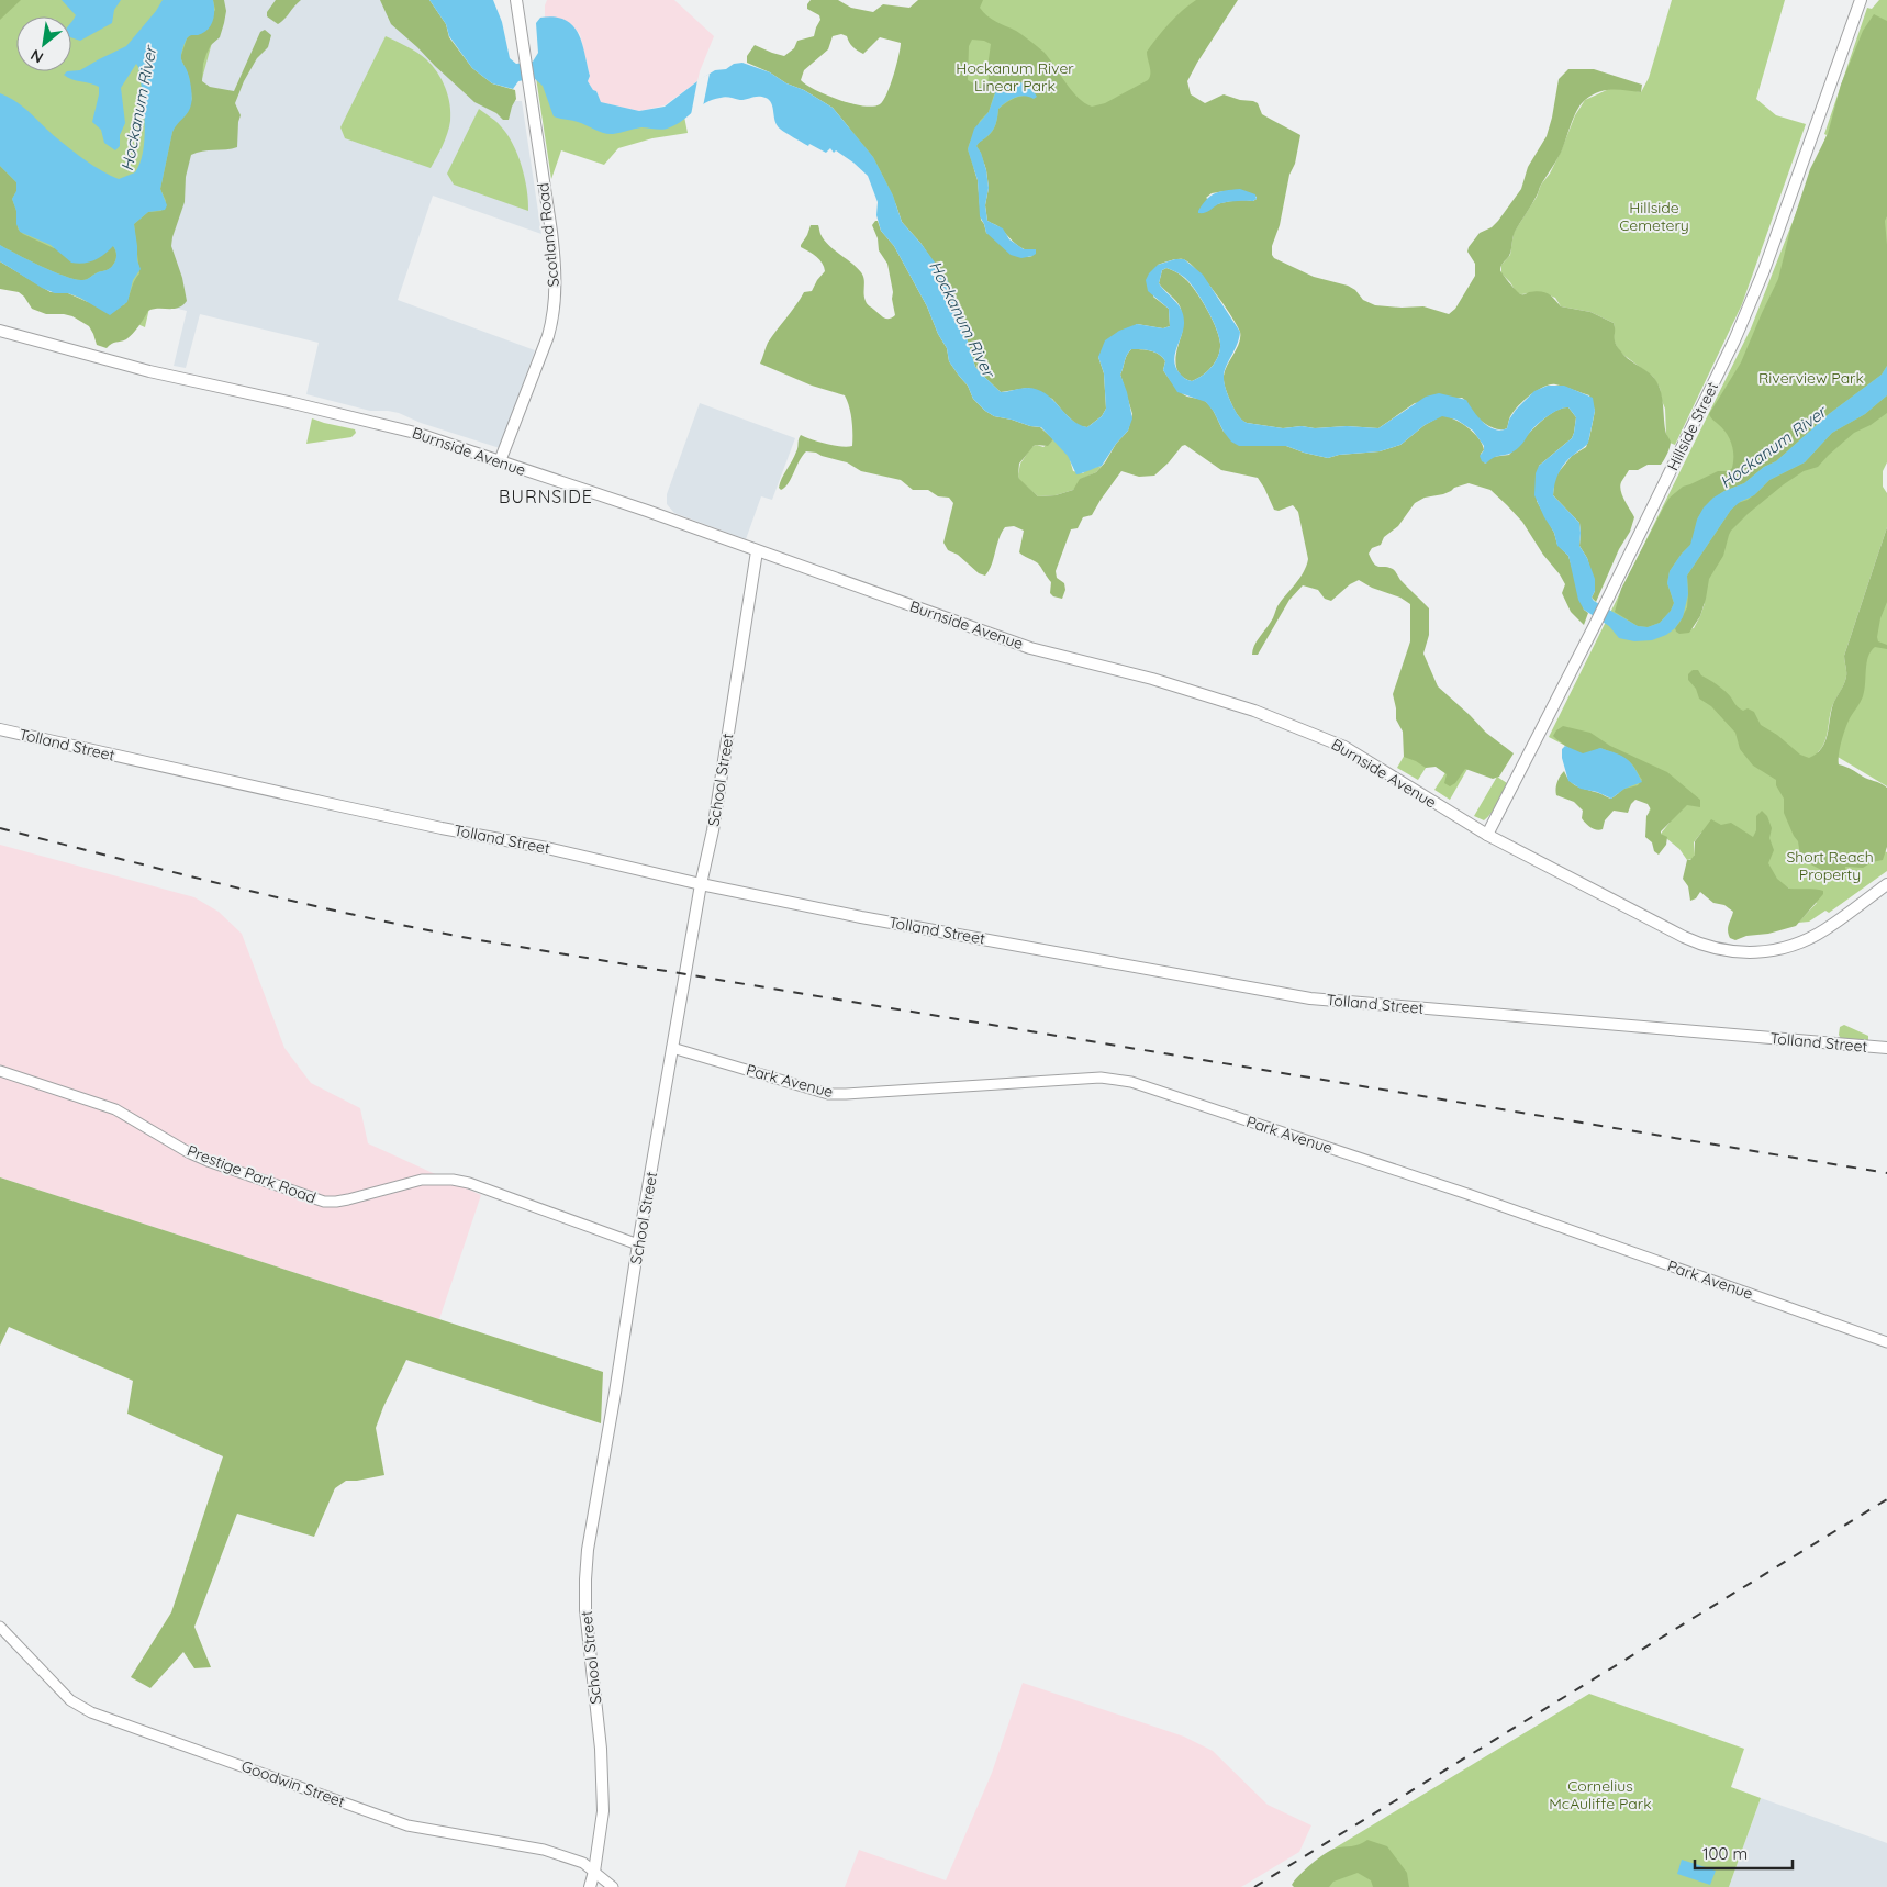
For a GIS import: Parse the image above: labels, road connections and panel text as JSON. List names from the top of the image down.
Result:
{
  "streets": {
    "main road": [
      "Scotland Road",
      "Hillside Street",
      "Burnside Avenue",
      "Tolland Street",
      "School Street"
    ],
    "street": ["Park Avenue", "Prestige Park Road", "Goodwin Street"]
  },
  "crossings": [
    ["Scotland Road", "Burnside Avenue"],
    ["Hillside Street", "Burnside Avenue"],
    ["Burnside Avenue", "School Street"],
    ["Tolland Street", "School Street"],
    ["School Street", "Park Avenue"],
    ["School Street", "Prestige Park Road"],
    ["School Street", "Goodwin Street"]
  ],
  "districts": ["BURNSIDE"],
  "water": ["Hockanum River"],
  "parks": [
    "Hockanum River Linear Park",
    "Hillside Cemetery",
    "Riverview Park",
    "Short Reach Property",
    "Cornelius McAuliffe Park"
  ],
  "scale_bar": "100 m",
  "north": "bottom left"
}
